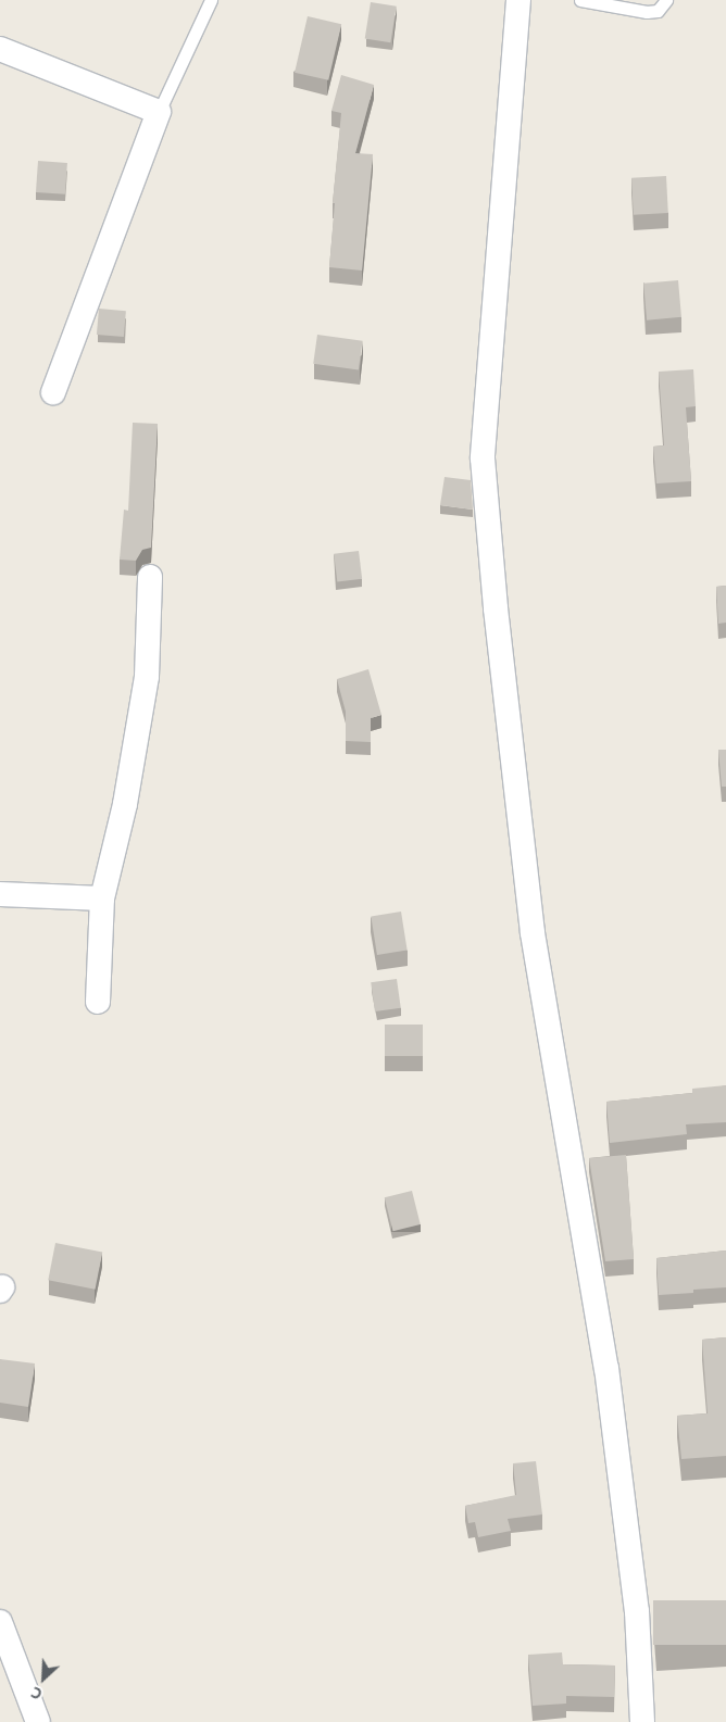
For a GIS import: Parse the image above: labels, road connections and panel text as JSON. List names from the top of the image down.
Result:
{
  "north": "bottom left"
}
